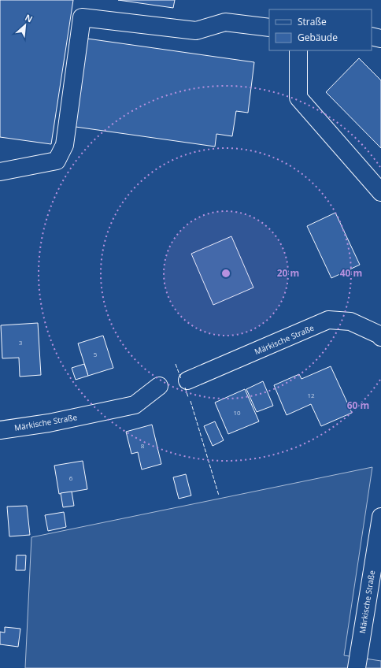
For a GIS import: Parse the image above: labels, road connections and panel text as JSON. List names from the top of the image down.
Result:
{
  "streets": {
    "street": ["Märkische Straße"]
  },
  "house_numbers": [
    "3",
    "5",
    "12",
    "10",
    "8",
    "6"
  ],
  "legend": ["Straße", "Gebäude"],
  "north": "top right",
  "rings": ["20 m", "40 m", "60 m"]
}
